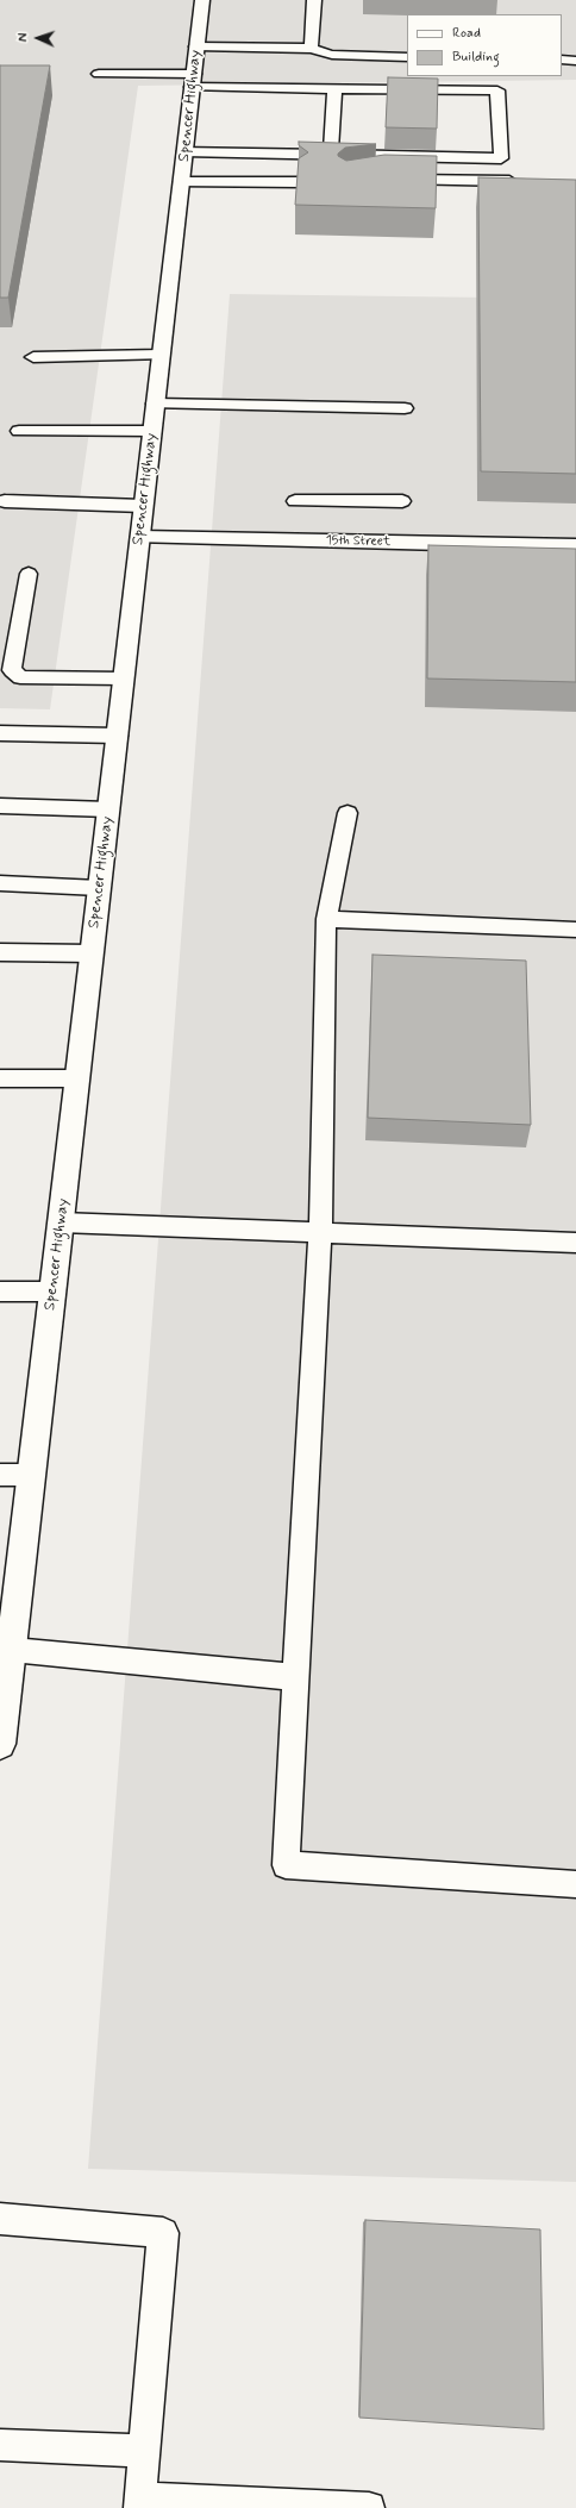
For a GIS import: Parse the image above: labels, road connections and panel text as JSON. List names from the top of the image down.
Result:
{
  "streets": {
    "main road": ["Spencer Highway", "15th Street"]
  },
  "crossings": [
    ["Spencer Highway", "15th Street"]
  ],
  "legend": ["Road", "Building"],
  "north": "left"
}
